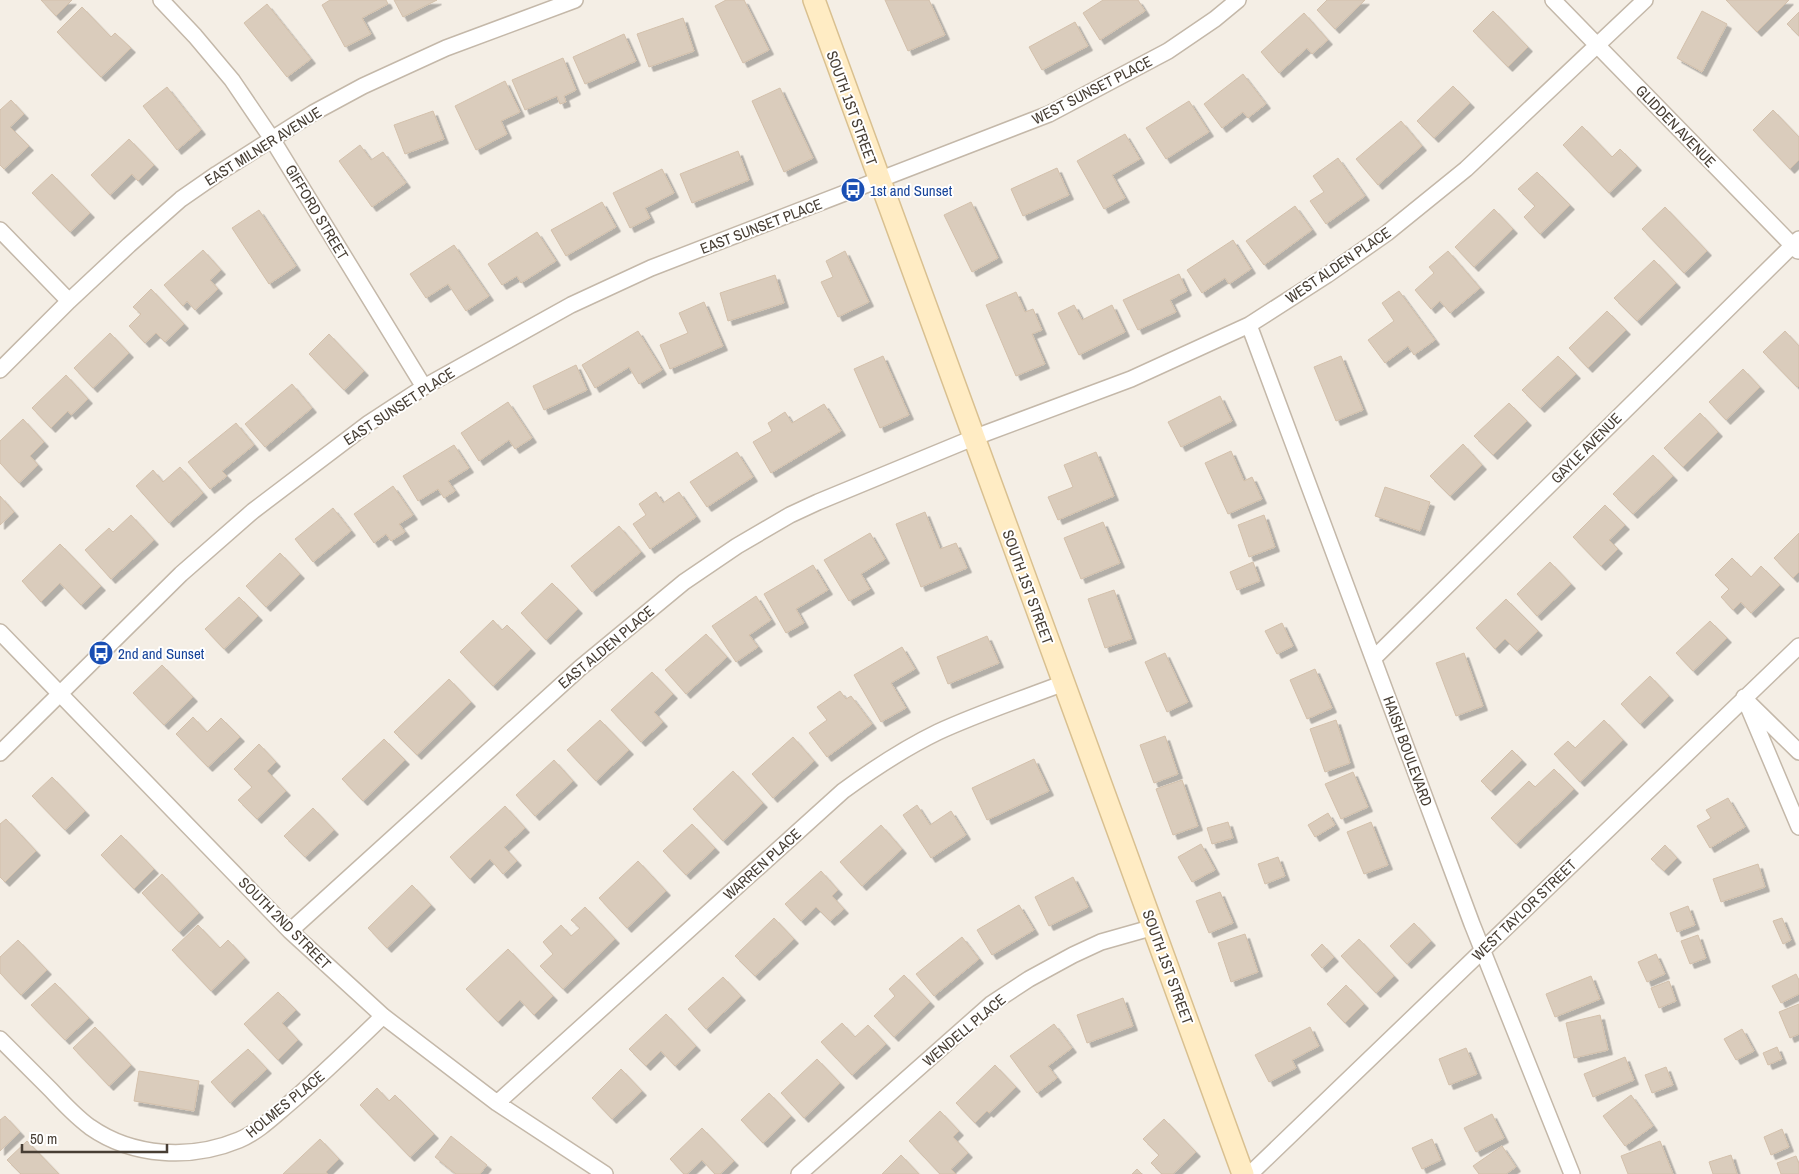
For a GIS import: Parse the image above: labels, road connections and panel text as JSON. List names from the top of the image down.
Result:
{
  "streets": {
    "street": [
      "WEST SUNSET PLACE",
      "SOUTH 1ST STREET",
      "GLIDDEN AVENUE",
      "EAST MILNER AVENUE",
      "GIFFORD STREET",
      "EAST SUNSET PLACE",
      "WEST ALDEN PLACE",
      "GAYLE AVENUE",
      "EAST ALDEN PLACE",
      "HAISH BOULEVARD",
      "WARREN PLACE",
      "WEST TAYLOR STREET",
      "SOUTH 2ND STREET",
      "WENDELL PLACE",
      "HOLMES PLACE"
    ]
  },
  "crossings": [
    ["WEST SUNSET PLACE", "SOUTH 1ST STREET"],
    ["WEST SUNSET PLACE", "EAST SUNSET PLACE"],
    ["SOUTH 1ST STREET", "EAST SUNSET PLACE"],
    ["SOUTH 1ST STREET", "WEST ALDEN PLACE"],
    ["SOUTH 1ST STREET", "EAST ALDEN PLACE"],
    ["SOUTH 1ST STREET", "WARREN PLACE"],
    ["SOUTH 1ST STREET", "WENDELL PLACE"],
    ["GLIDDEN AVENUE", "WEST ALDEN PLACE"],
    ["GLIDDEN AVENUE", "GAYLE AVENUE"],
    ["EAST MILNER AVENUE", "GIFFORD STREET"],
    ["GIFFORD STREET", "EAST SUNSET PLACE"],
    ["EAST SUNSET PLACE", "SOUTH 2ND STREET"],
    ["WEST ALDEN PLACE", "EAST ALDEN PLACE"],
    ["WEST ALDEN PLACE", "HAISH BOULEVARD"],
    ["GAYLE AVENUE", "HAISH BOULEVARD"],
    ["EAST ALDEN PLACE", "SOUTH 2ND STREET"],
    ["HAISH BOULEVARD", "WEST TAYLOR STREET"],
    ["WARREN PLACE", "SOUTH 2ND STREET"],
    ["SOUTH 2ND STREET", "HOLMES PLACE"]
  ],
  "places": {
    "bus stop": ["1st and Sunset", "2nd and Sunset"]
  },
  "scale_bar": "50 m"
}
